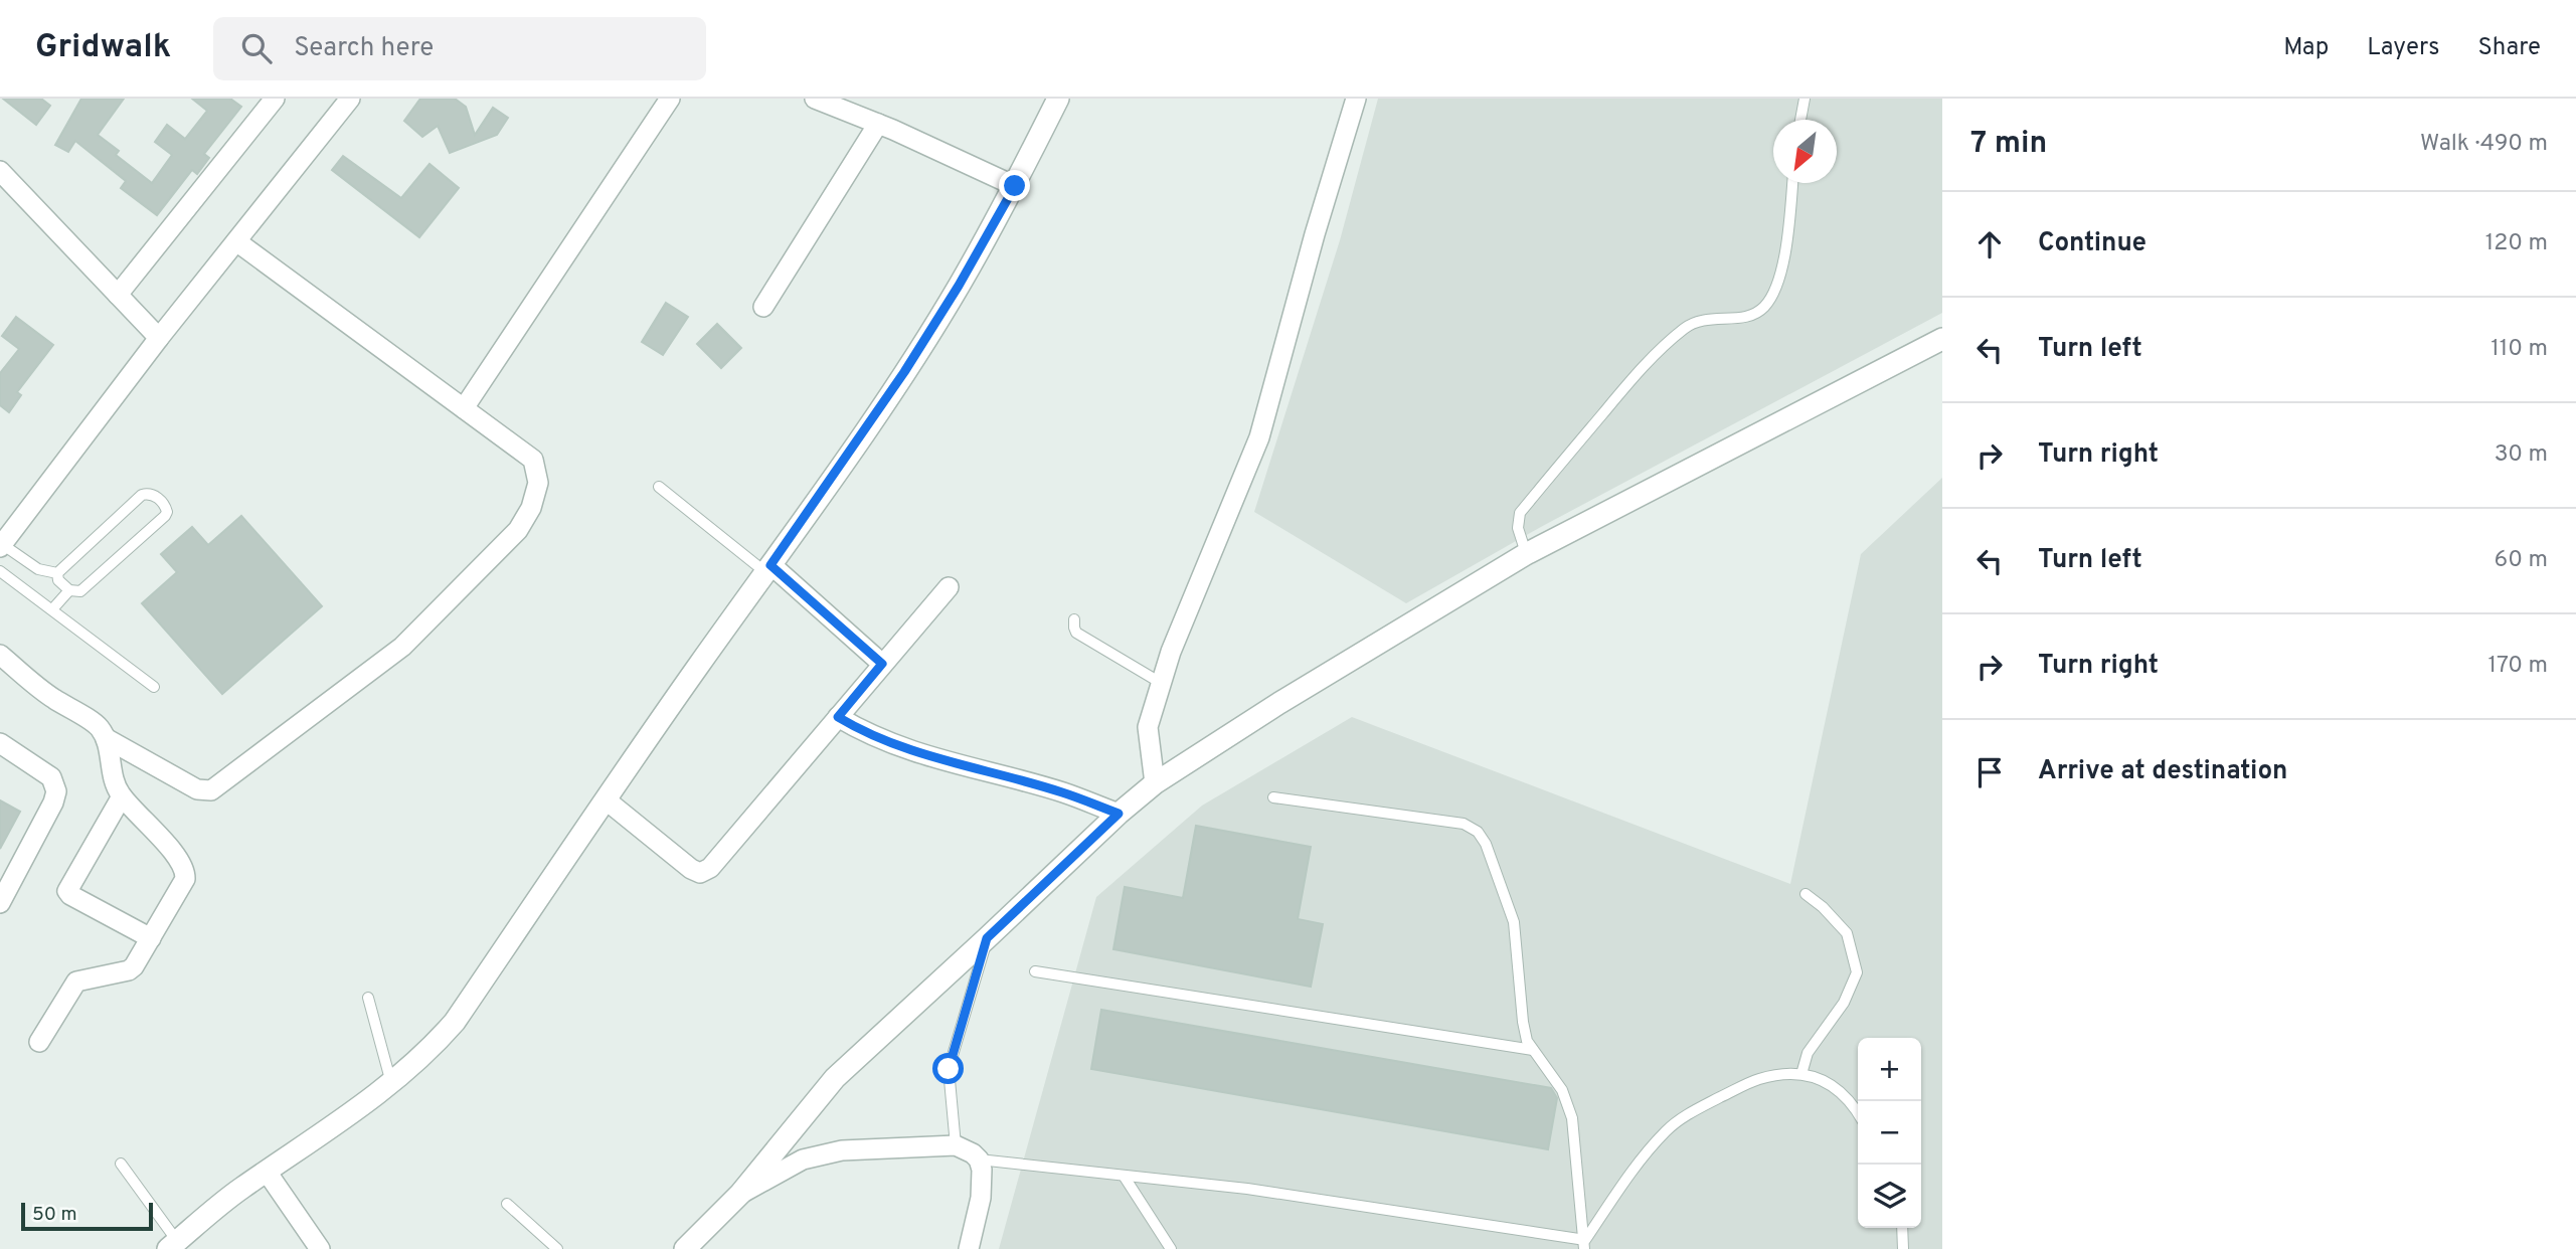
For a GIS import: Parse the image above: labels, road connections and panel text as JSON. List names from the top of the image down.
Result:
{
  "scale_bar": "50 m",
  "north": "bottom left",
  "page": {
    "header": "Gridwalk",
    "search": "Search here",
    "nav": ["Map", "Layers", "Share"],
    "heading": ["7 min", "Walk · 490 m"],
    "list": [
      ["Continue", "120 m"],
      ["Turn left", "110 m"],
      ["Turn right", "30 m"],
      ["Turn left", "60 m"],
      ["Turn right", "170 m"],
      "Arrive at destination"
    ],
    "map_buttons": ["+", "−"],
    "scale": "50 m"
  }
}
